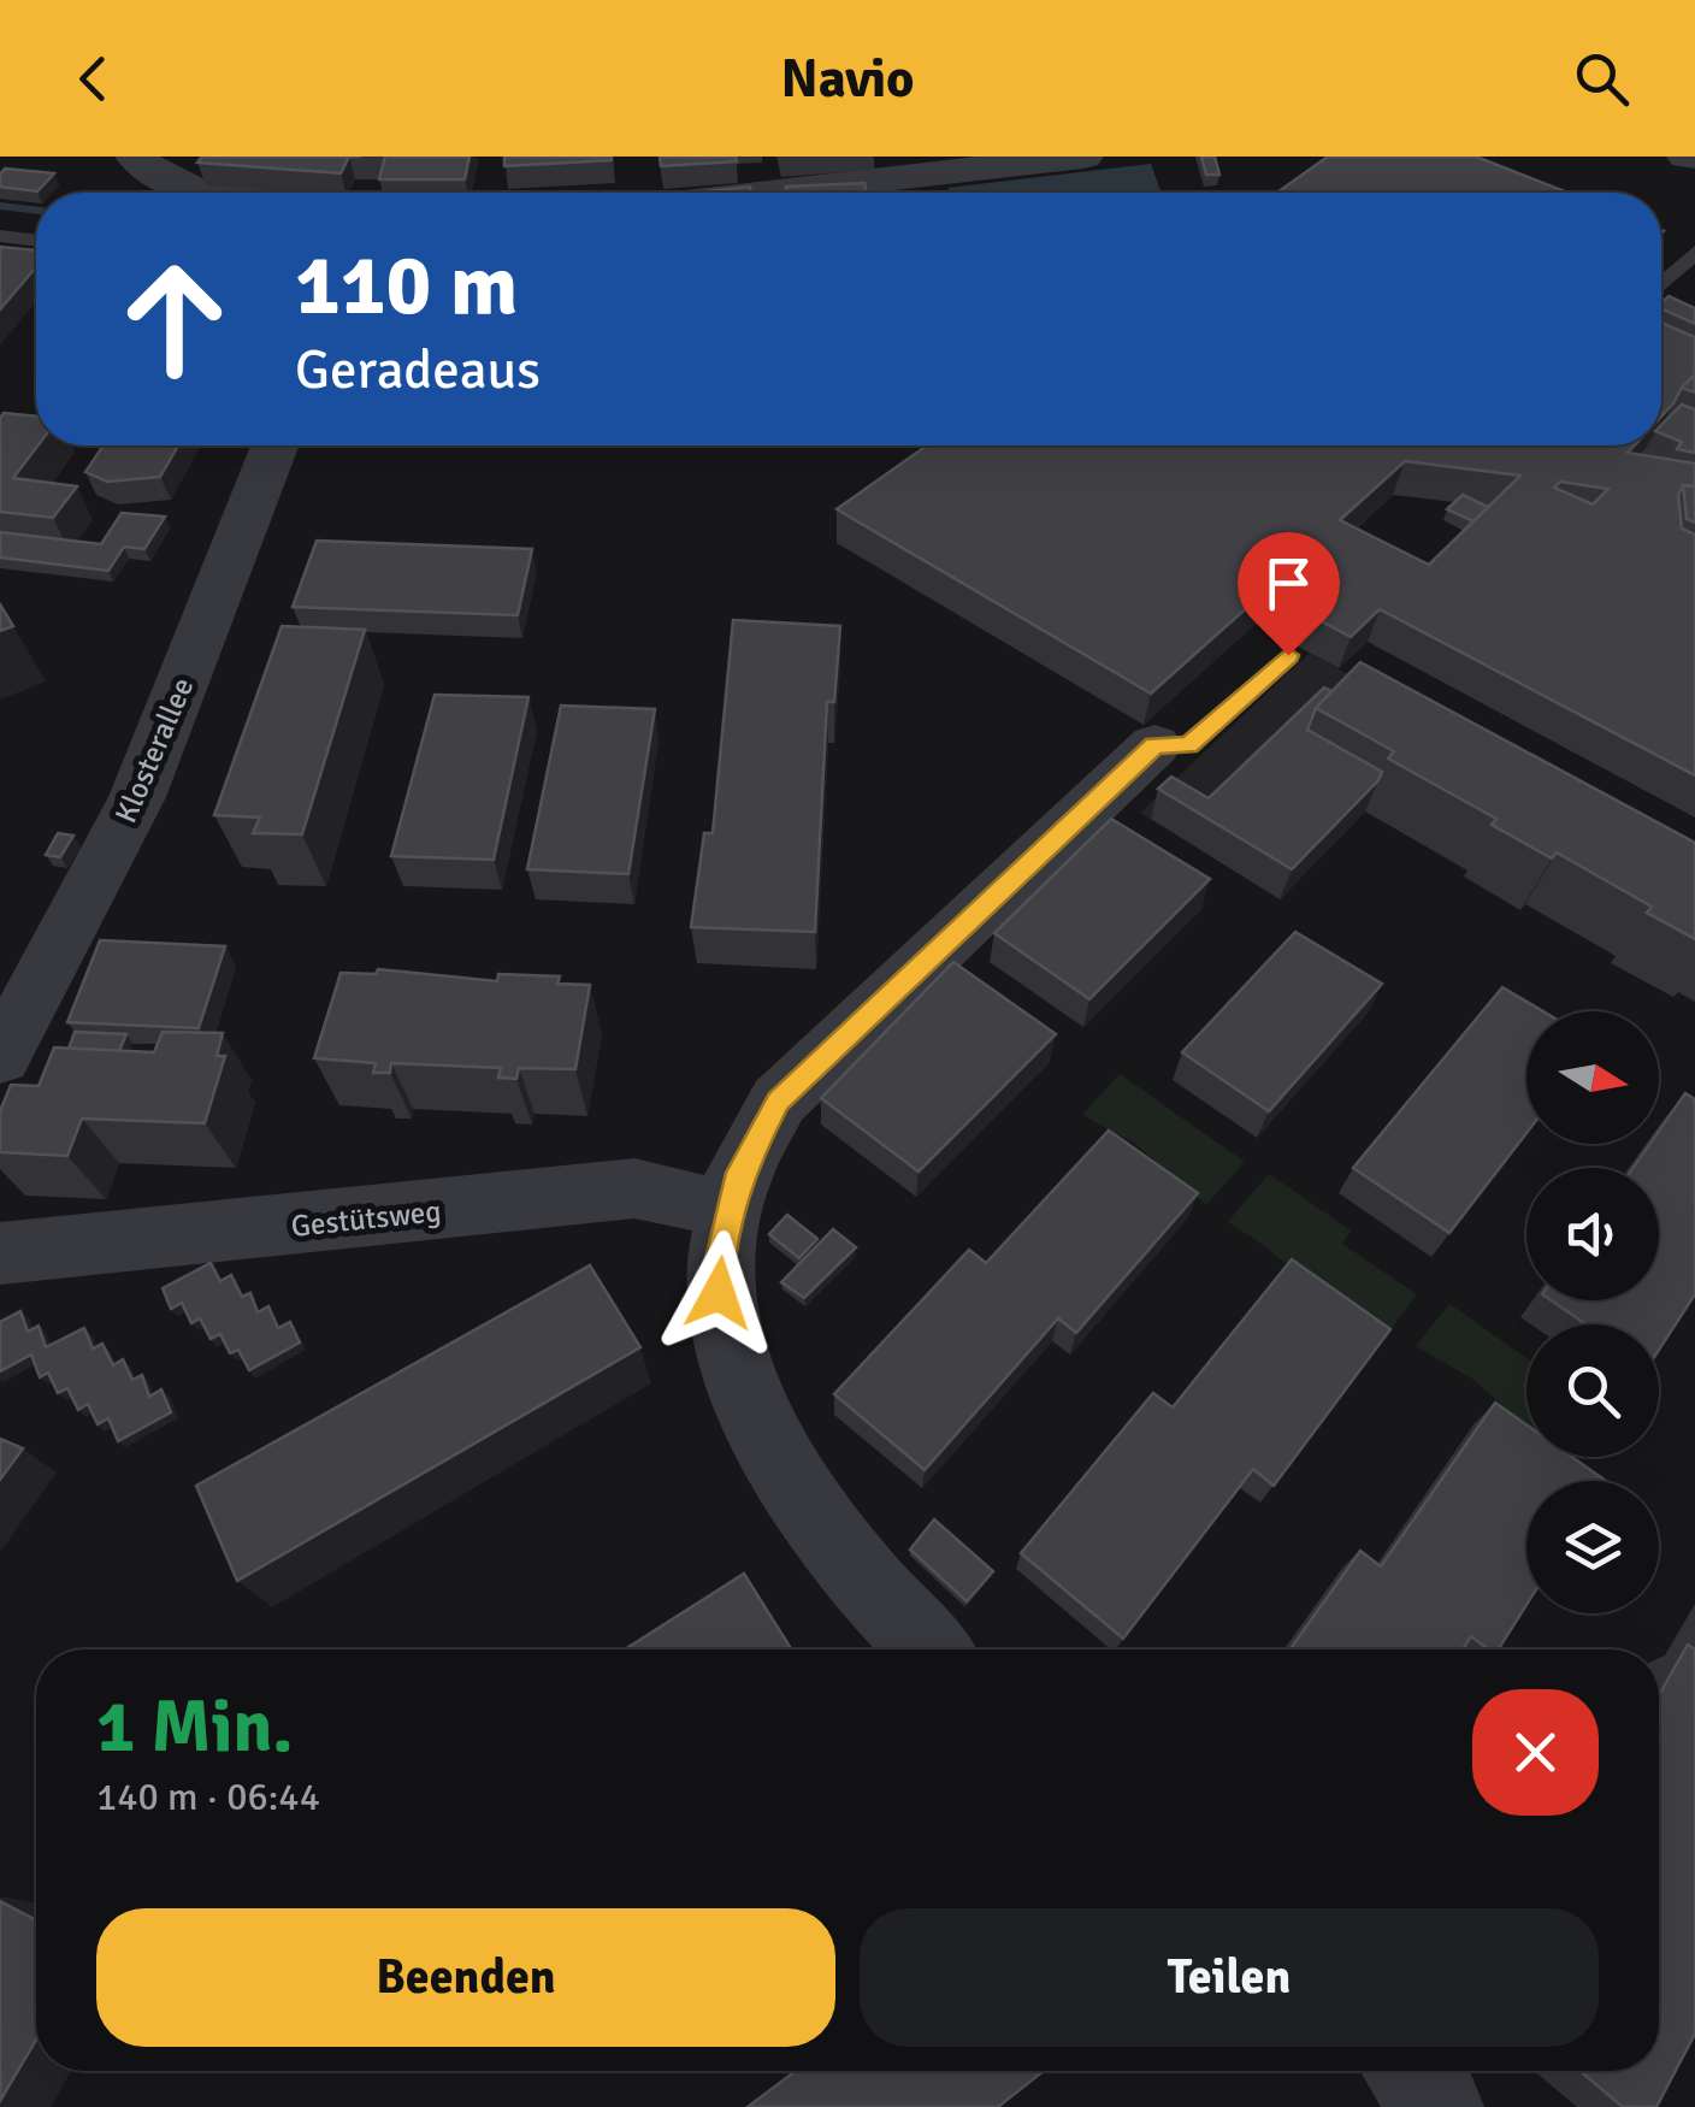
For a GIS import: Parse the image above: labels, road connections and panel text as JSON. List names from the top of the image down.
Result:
{
  "streets": {
    "street": ["Klosterallee", "Gestütsweg"]
  },
  "north": "right",
  "page": {
    "header": "Navio",
    "turn": ["110 m", "Geradeaus"],
    "heading": ["1 Min.", "140 m · 06:44"],
    "buttons": ["Beenden", "Teilen"]
  }
}
